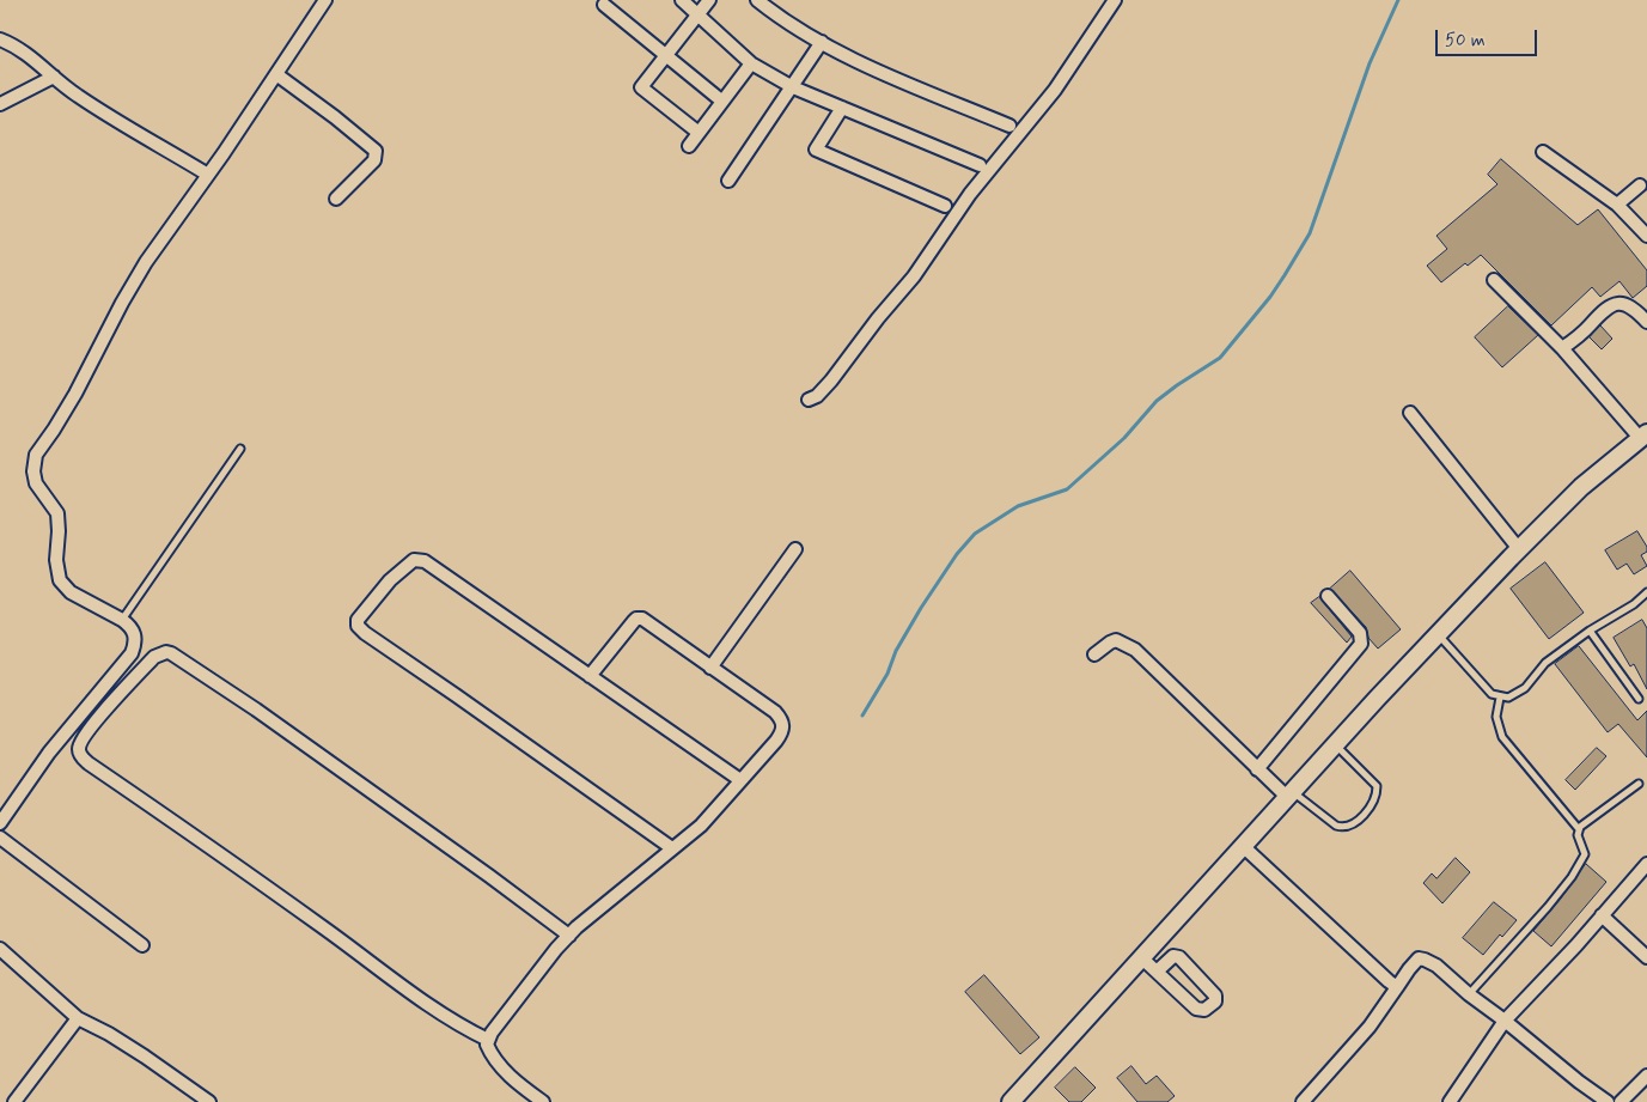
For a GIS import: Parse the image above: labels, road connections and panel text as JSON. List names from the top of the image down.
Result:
{
  "scale_bar": "50 m"
}
